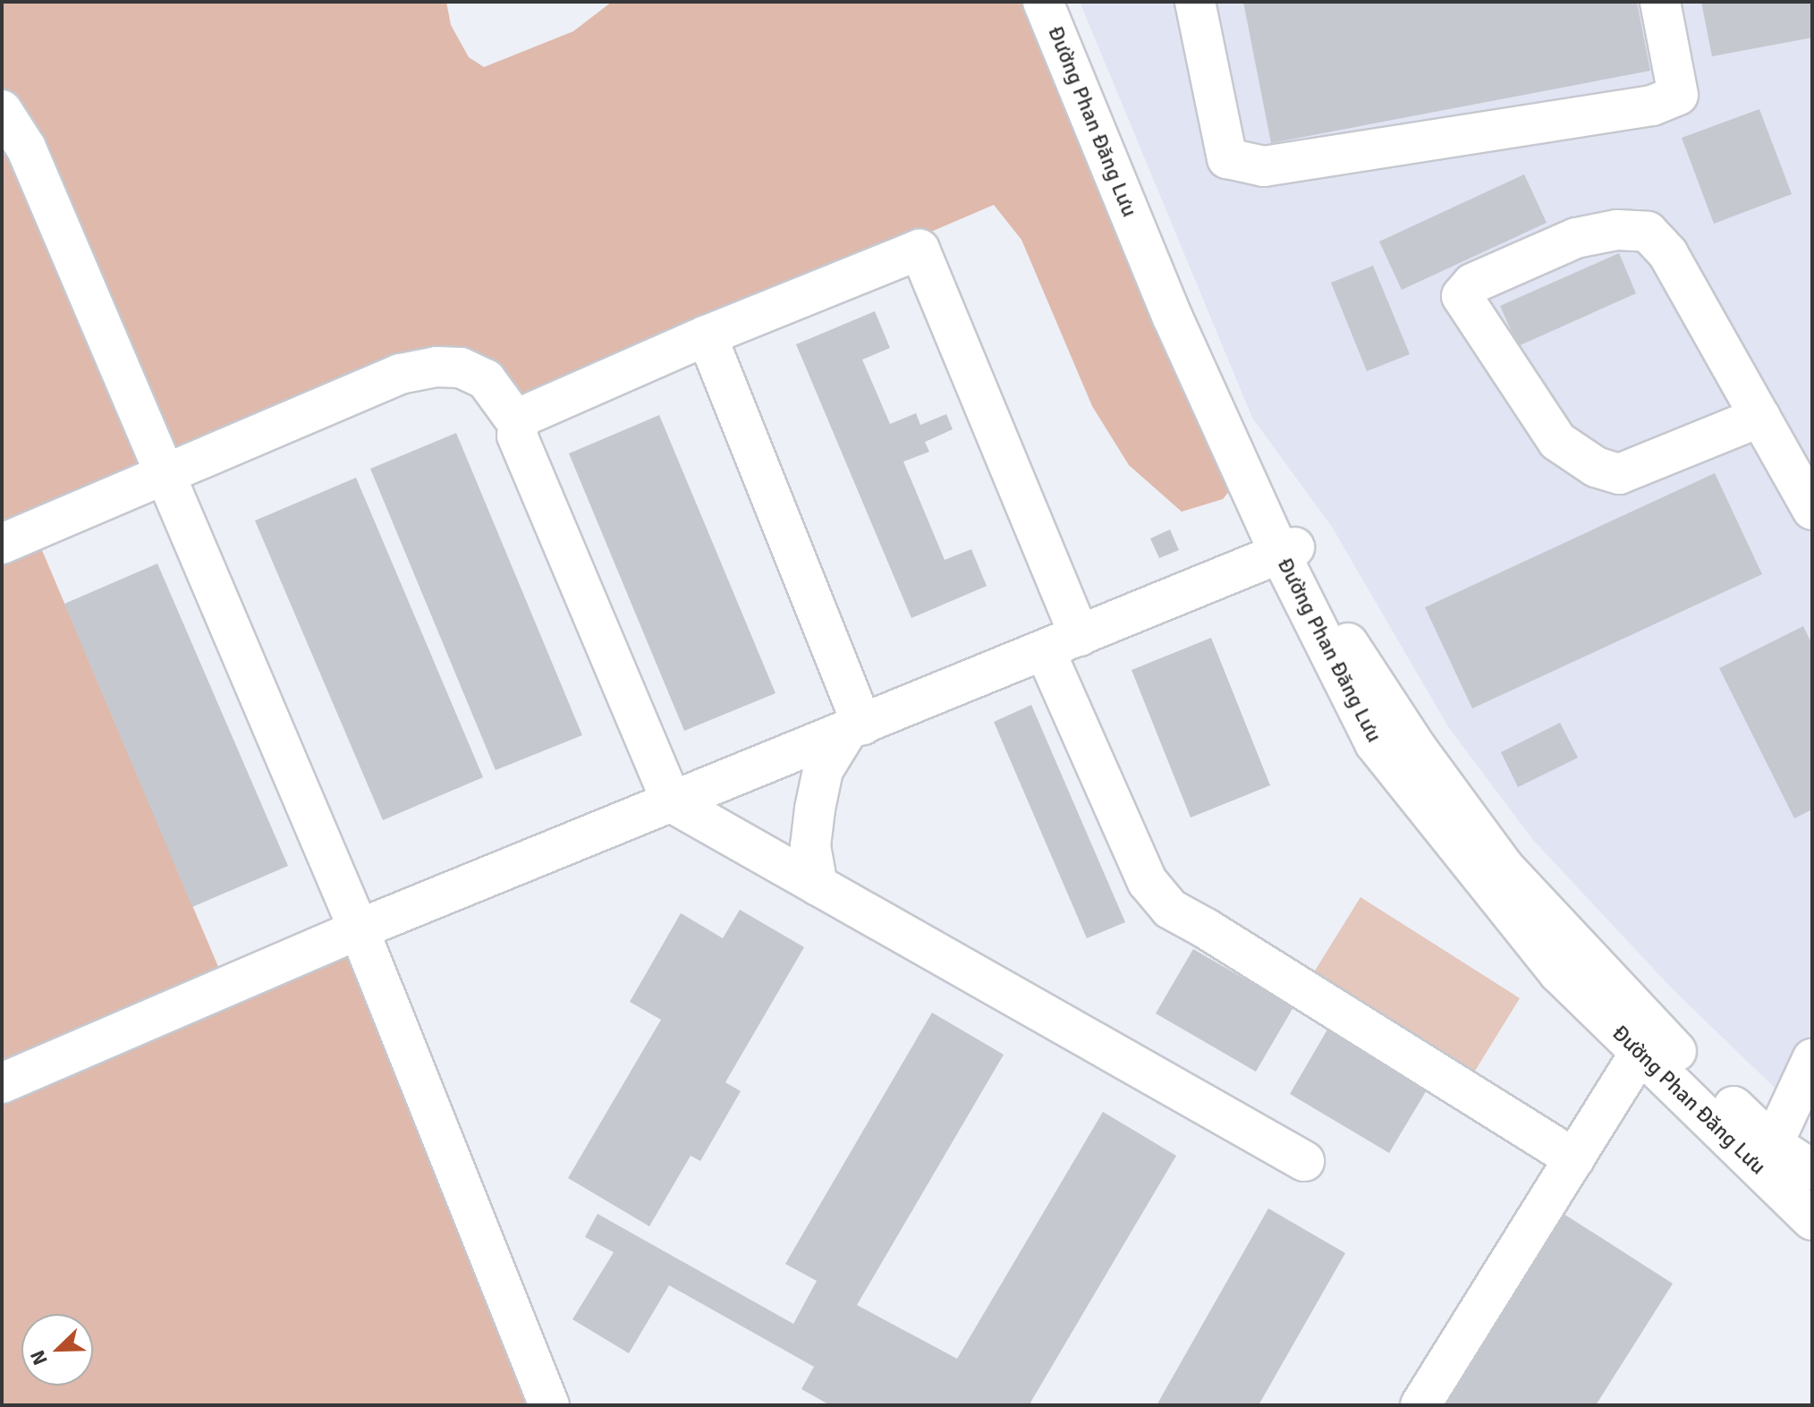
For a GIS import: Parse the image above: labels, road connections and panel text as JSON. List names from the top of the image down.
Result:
{
  "streets": {
    "street": ["Đường Phan Đăng Lưu"]
  },
  "north": "bottom left"
}
